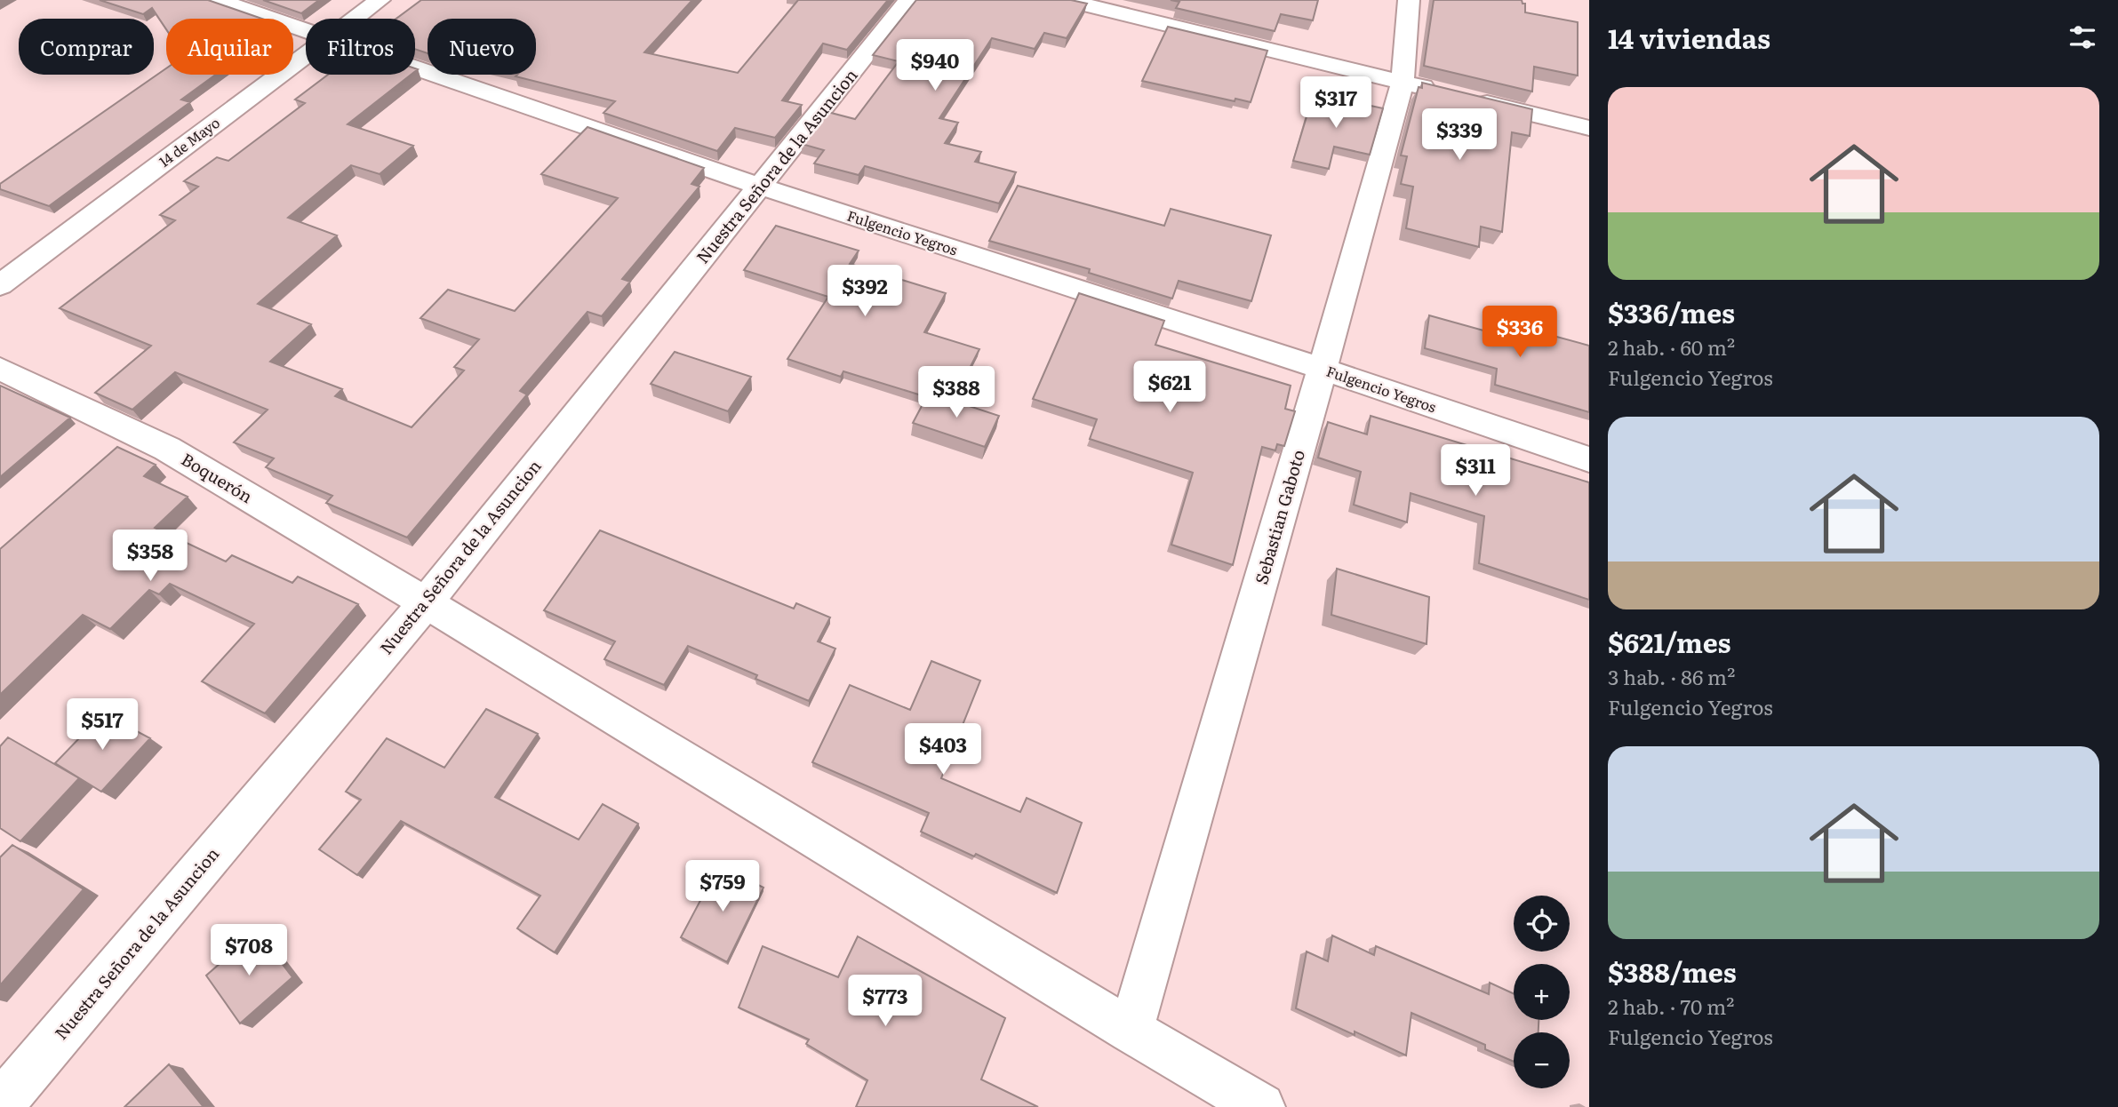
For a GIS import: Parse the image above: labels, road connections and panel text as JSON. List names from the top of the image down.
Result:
{
  "streets": {
    "street": [
      "14 de Mayo",
      "Nuestra Señora de la Asuncion",
      "Fulgencio Yegros",
      "Boquerón",
      "Sebastian Gaboto"
    ]
  },
  "crossings": [
    ["Nuestra Señora de la Asuncion", "Fulgencio Yegros"],
    ["Nuestra Señora de la Asuncion", "Boquerón"],
    ["Fulgencio Yegros", "Sebastian Gaboto"],
    ["Boquerón", "Sebastian Gaboto"]
  ],
  "page": {
    "heading": "14 viviendas",
    "chip": [
      "Comprar",
      "Alquilar",
      "Filtros",
      "Nuevo"
    ],
    "price": [
      "$940",
      "$317",
      "$339",
      "$392",
      "$336",
      "$621",
      "$388",
      "$311",
      "$358",
      "$517",
      "$403",
      "$759",
      "$708",
      "$773"
    ],
    "list": [
      {
        "name": "$336/mes",
        "note": "2 hab. · 60 m² · Fulgencio Yegros"
      },
      {
        "name": "$621/mes",
        "note": "3 hab. · 86 m² · Fulgencio Yegros"
      },
      {
        "name": "$388/mes",
        "note": "2 hab. · 70 m² · Fulgencio Yegros"
      }
    ],
    "map_buttons": ["+", "−"]
  }
}
